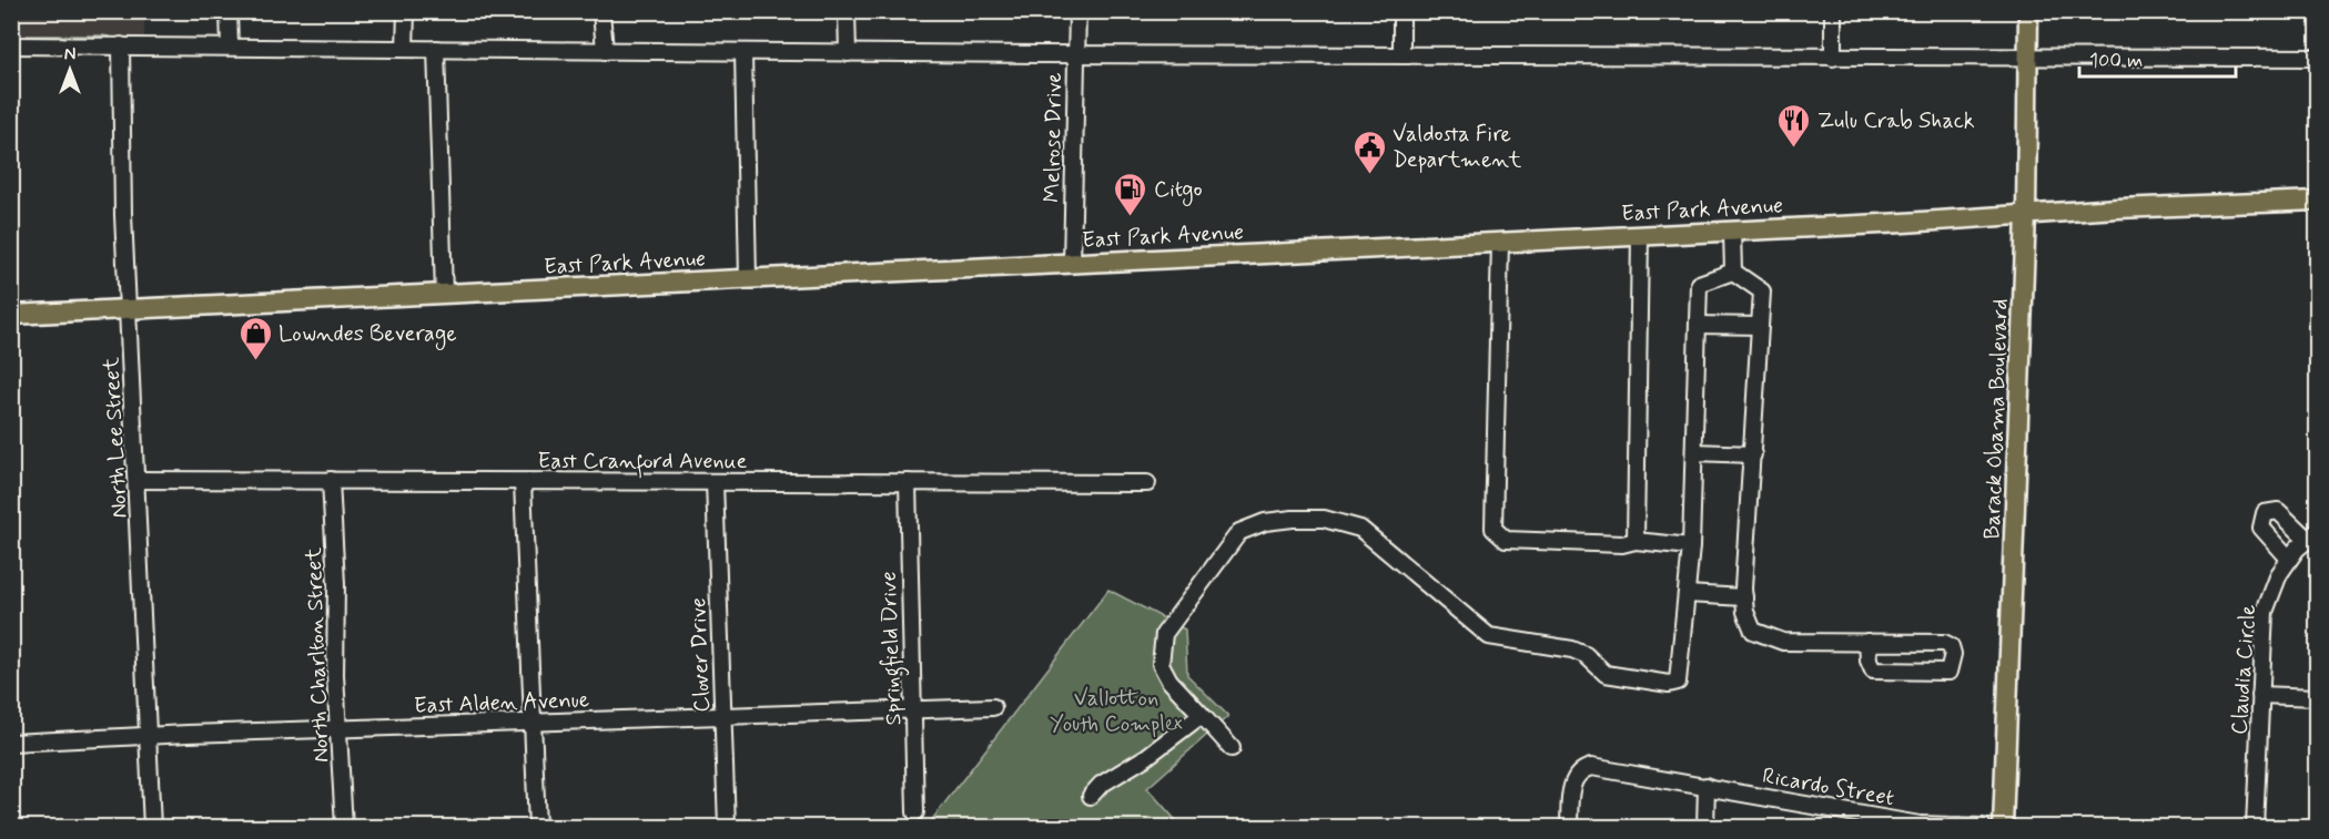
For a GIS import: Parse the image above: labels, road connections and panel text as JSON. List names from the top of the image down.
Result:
{
  "streets": {
    "main road": ["East Park Avenue", "Barack Obama Boulevard"],
    "street": [
      "Melrose Drive",
      "North Lee Street",
      "East Cranford Avenue",
      "Springfield Drive",
      "North Charlton Street",
      "Clover Drive",
      "Claudia Circle",
      "East Alden Avenue",
      "Ricardo Street"
    ]
  },
  "crossings": [
    ["Melrose Drive", "East Park Avenue"],
    ["East Park Avenue", "Barack Obama Boulevard"],
    ["East Park Avenue", "North Lee Street"],
    ["North Lee Street", "East Cranford Avenue"],
    ["North Lee Street", "East Alden Avenue"],
    ["East Cranford Avenue", "Springfield Drive"],
    ["East Cranford Avenue", "North Charlton Street"],
    ["East Cranford Avenue", "Clover Drive"],
    ["Springfield Drive", "East Alden Avenue"],
    ["North Charlton Street", "East Alden Avenue"],
    ["Clover Drive", "East Alden Avenue"]
  ],
  "parks": ["Vallotton Youth Complex"],
  "places": {
    "restaurant": ["Zulu Crab Shack"],
    "public building": ["Valdosta Fire Department"],
    "fuel station": ["Citgo"],
    "shop": ["Lowndes Beverage"]
  },
  "scale_bar": "100 m",
  "north": "top"
}
